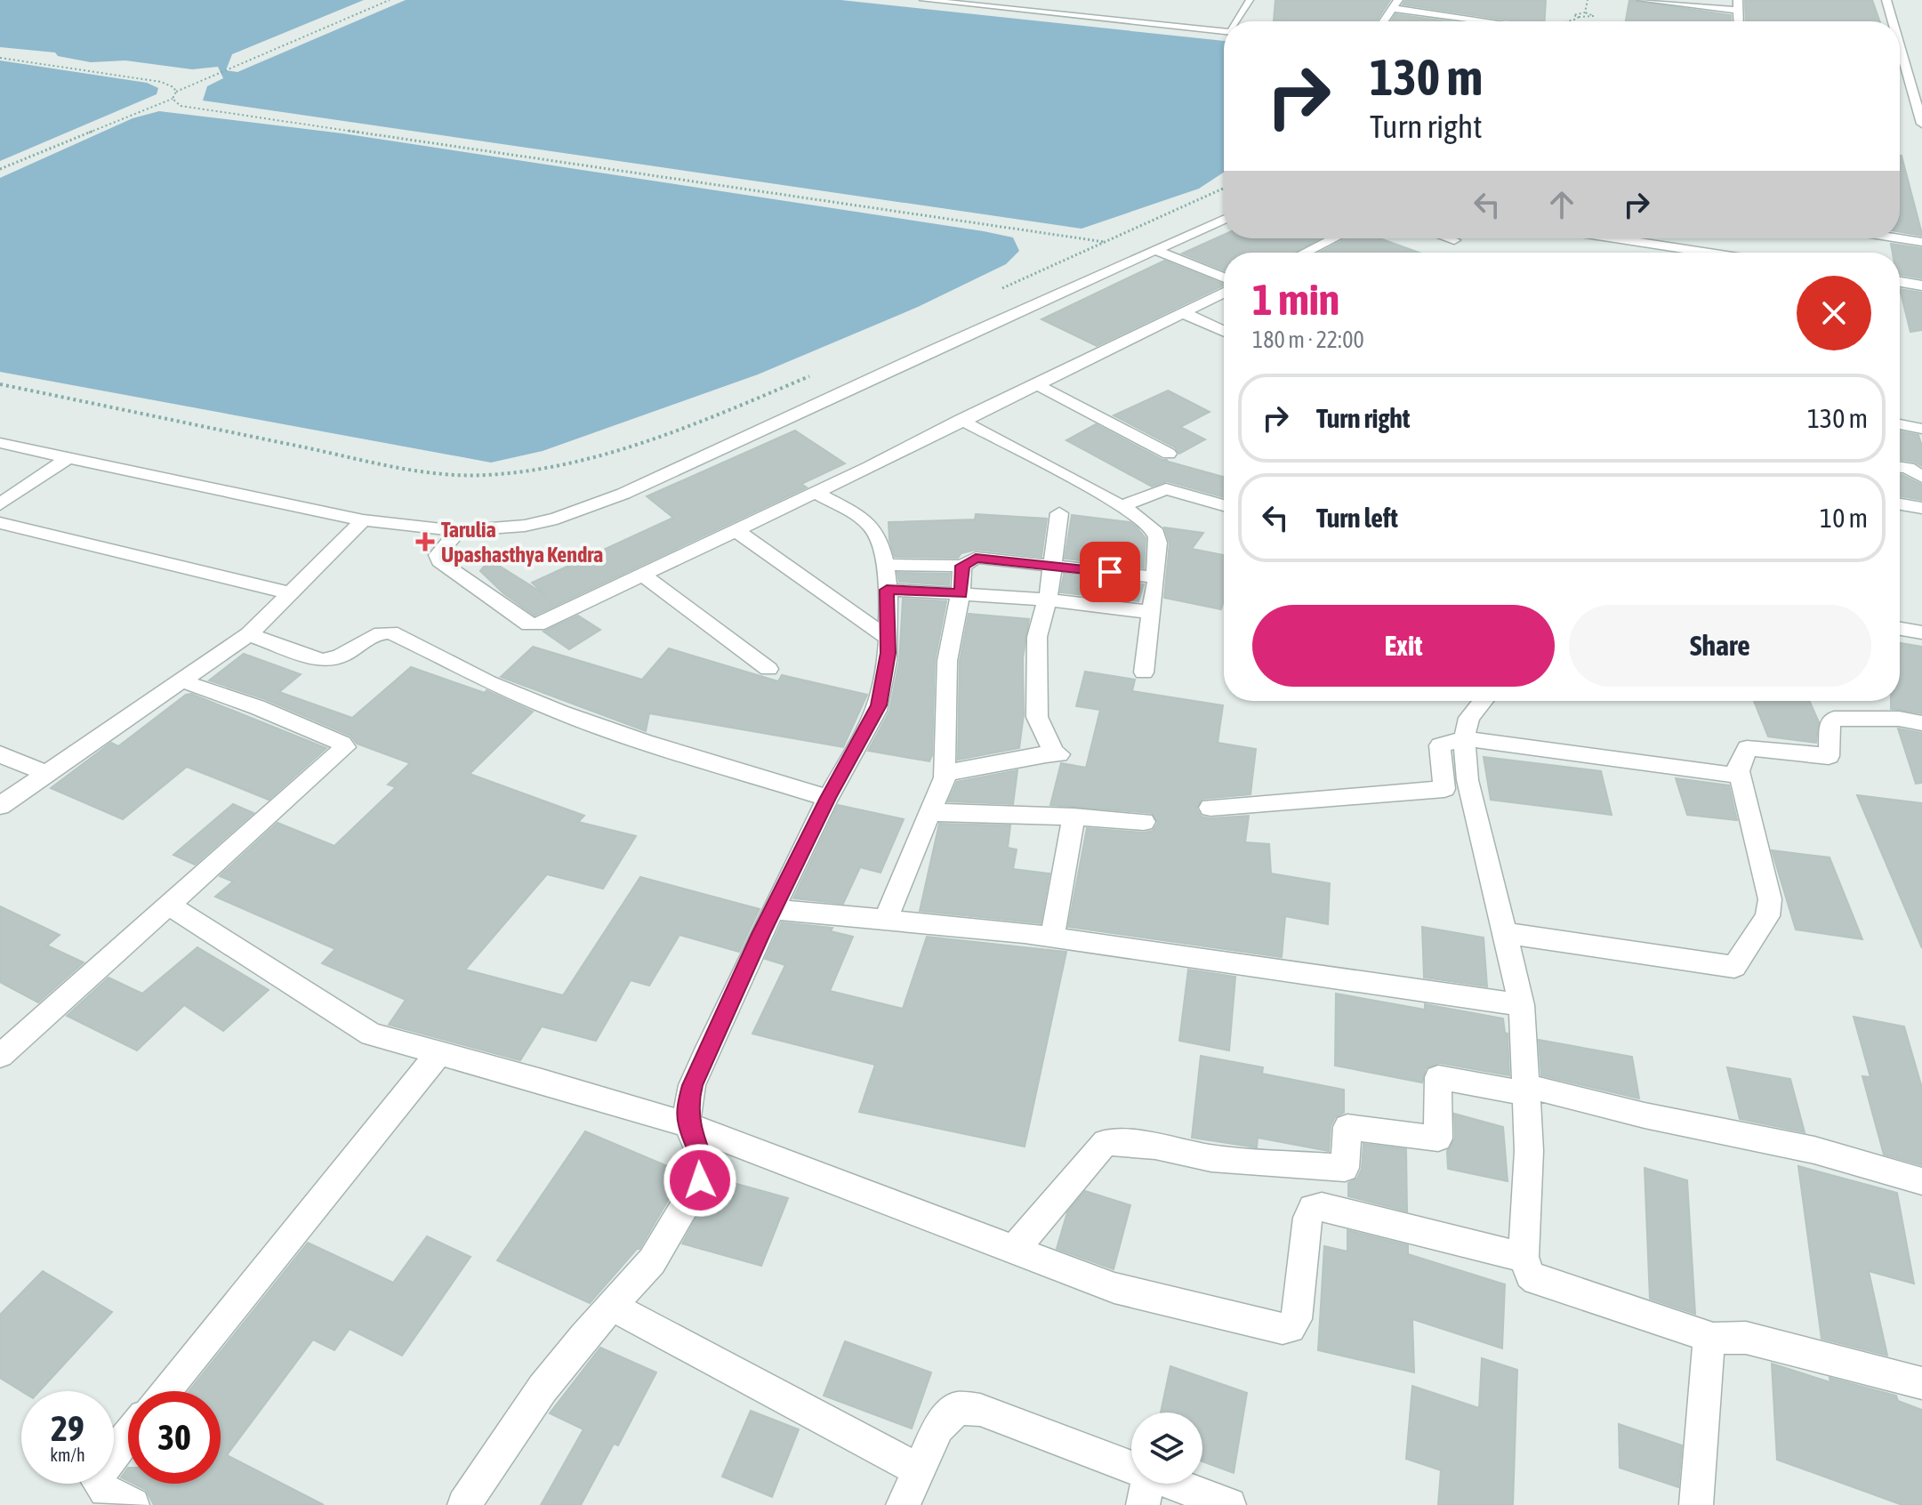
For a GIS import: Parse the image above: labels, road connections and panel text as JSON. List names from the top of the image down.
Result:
{
  "places": {
    "health": ["Tarulia Upashasthya Kendra"]
  },
  "page": {
    "turn": ["130 m", "Turn right"],
    "heading": ["1 min", "180 m · 22:00"],
    "list": [
      {
        "name": "Turn right",
        "value": "130 m"
      },
      {
        "name": "Turn left",
        "value": "10 m"
      }
    ],
    "buttons": ["Exit", "Share"],
    "speed": "29 km/h",
    "limit": "30"
  }
}
